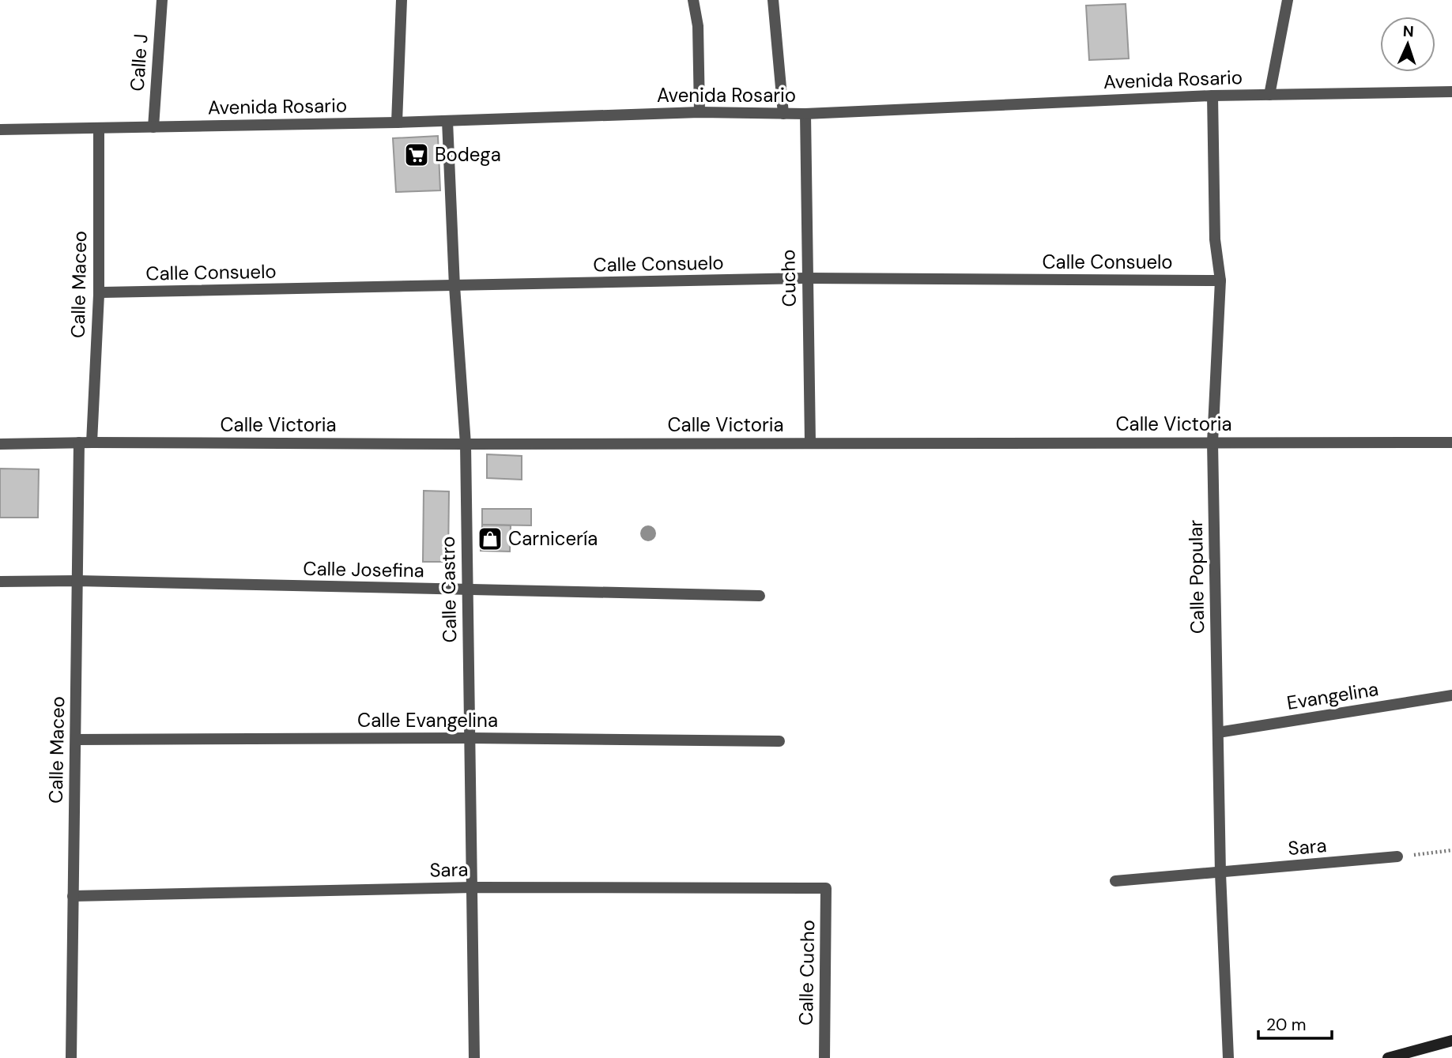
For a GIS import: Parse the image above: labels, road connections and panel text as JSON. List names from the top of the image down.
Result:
{
  "streets": {
    "street": [
      "Calle J",
      "Avenida Rosario",
      "Calle Consuelo",
      "Cucho",
      "Calle Maceo",
      "Calle Victoria",
      "Calle Josefina",
      "Calle Popular",
      "Calle Castro",
      "Evangelina",
      "Calle Evangelina",
      "Sara",
      "Calle Cucho"
    ]
  },
  "crossings": [
    ["Calle J", "Avenida Rosario"],
    ["Avenida Rosario", "Cucho"],
    ["Avenida Rosario", "Calle Maceo"],
    ["Avenida Rosario", "Calle Popular"],
    ["Avenida Rosario", "Calle Castro"],
    ["Calle Consuelo", "Cucho"],
    ["Calle Consuelo", "Calle Maceo"],
    ["Calle Consuelo", "Calle Popular"],
    ["Calle Consuelo", "Calle Castro"],
    ["Cucho", "Calle Victoria"],
    ["Calle Maceo", "Calle Victoria"],
    ["Calle Maceo", "Calle Josefina"],
    ["Calle Maceo", "Calle Evangelina"],
    ["Calle Maceo", "Sara"],
    ["Calle Victoria", "Calle Popular"],
    ["Calle Victoria", "Calle Castro"],
    ["Calle Josefina", "Calle Castro"],
    ["Calle Popular", "Evangelina"],
    ["Calle Popular", "Sara"],
    ["Calle Castro", "Calle Evangelina"],
    ["Calle Castro", "Sara"],
    ["Sara", "Calle Cucho"]
  ],
  "places": {
    "supermarket": ["Bodega"],
    "shop": ["Carnicería"]
  },
  "scale_bar": "20 m",
  "north": "top"
}
